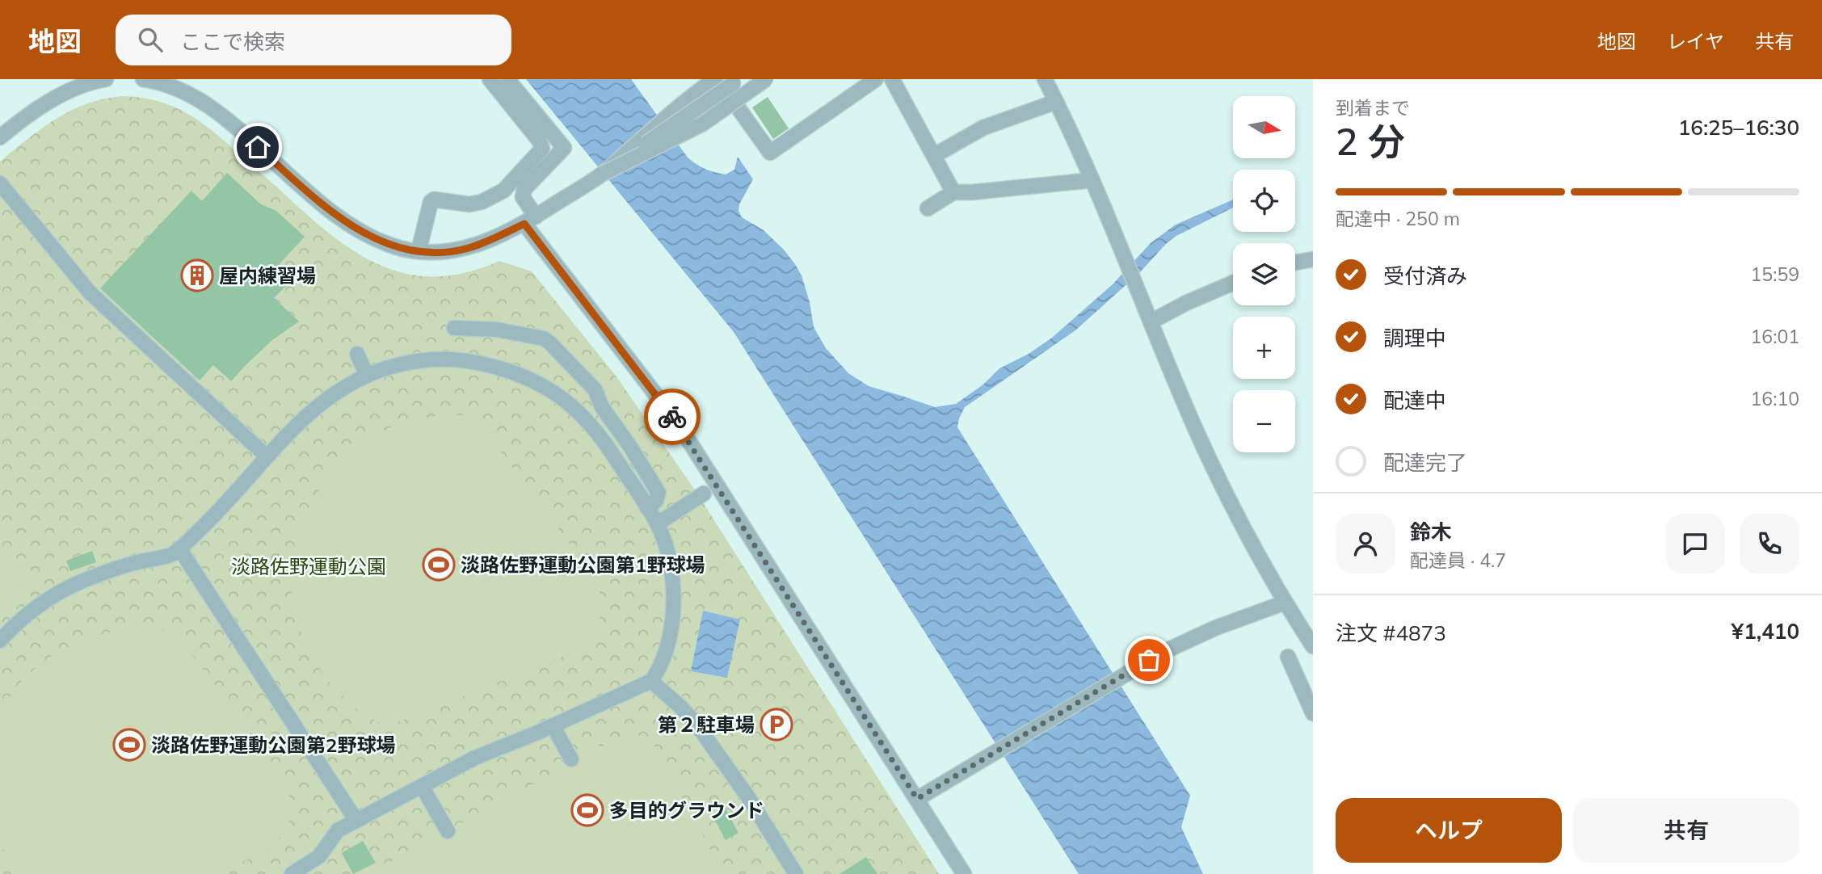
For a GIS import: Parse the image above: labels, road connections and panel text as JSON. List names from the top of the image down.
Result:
{
  "parks": ["淡路佐野運動公園"],
  "places": {
    "building": ["屋内練習場"],
    "sports": ["淡路佐野運動公園第1野球場", "淡路佐野運動公園第2野球場", "多目的グラウンド"],
    "parking": ["第２駐車場"]
  },
  "north": "right",
  "page": {
    "header": "地図",
    "search": "ここで検索",
    "nav": ["地図", "レイヤ", "共有"],
    "heading": ["2 分", "到着まで", "16:25–16:30"],
    "panel": [
      "鈴木",
      "配達員 · 4.7",
      "注文 #4873",
      "¥1,410"
    ],
    "map_buttons": ["+", "−"],
    "bar": "配達中 · 250 m",
    "list": [
      ["受付済み", "15:59"],
      ["調理中", "16:01"],
      ["配達中", "16:10"],
      "配達完了"
    ],
    "buttons": ["ヘルプ", "共有"]
  }
}
